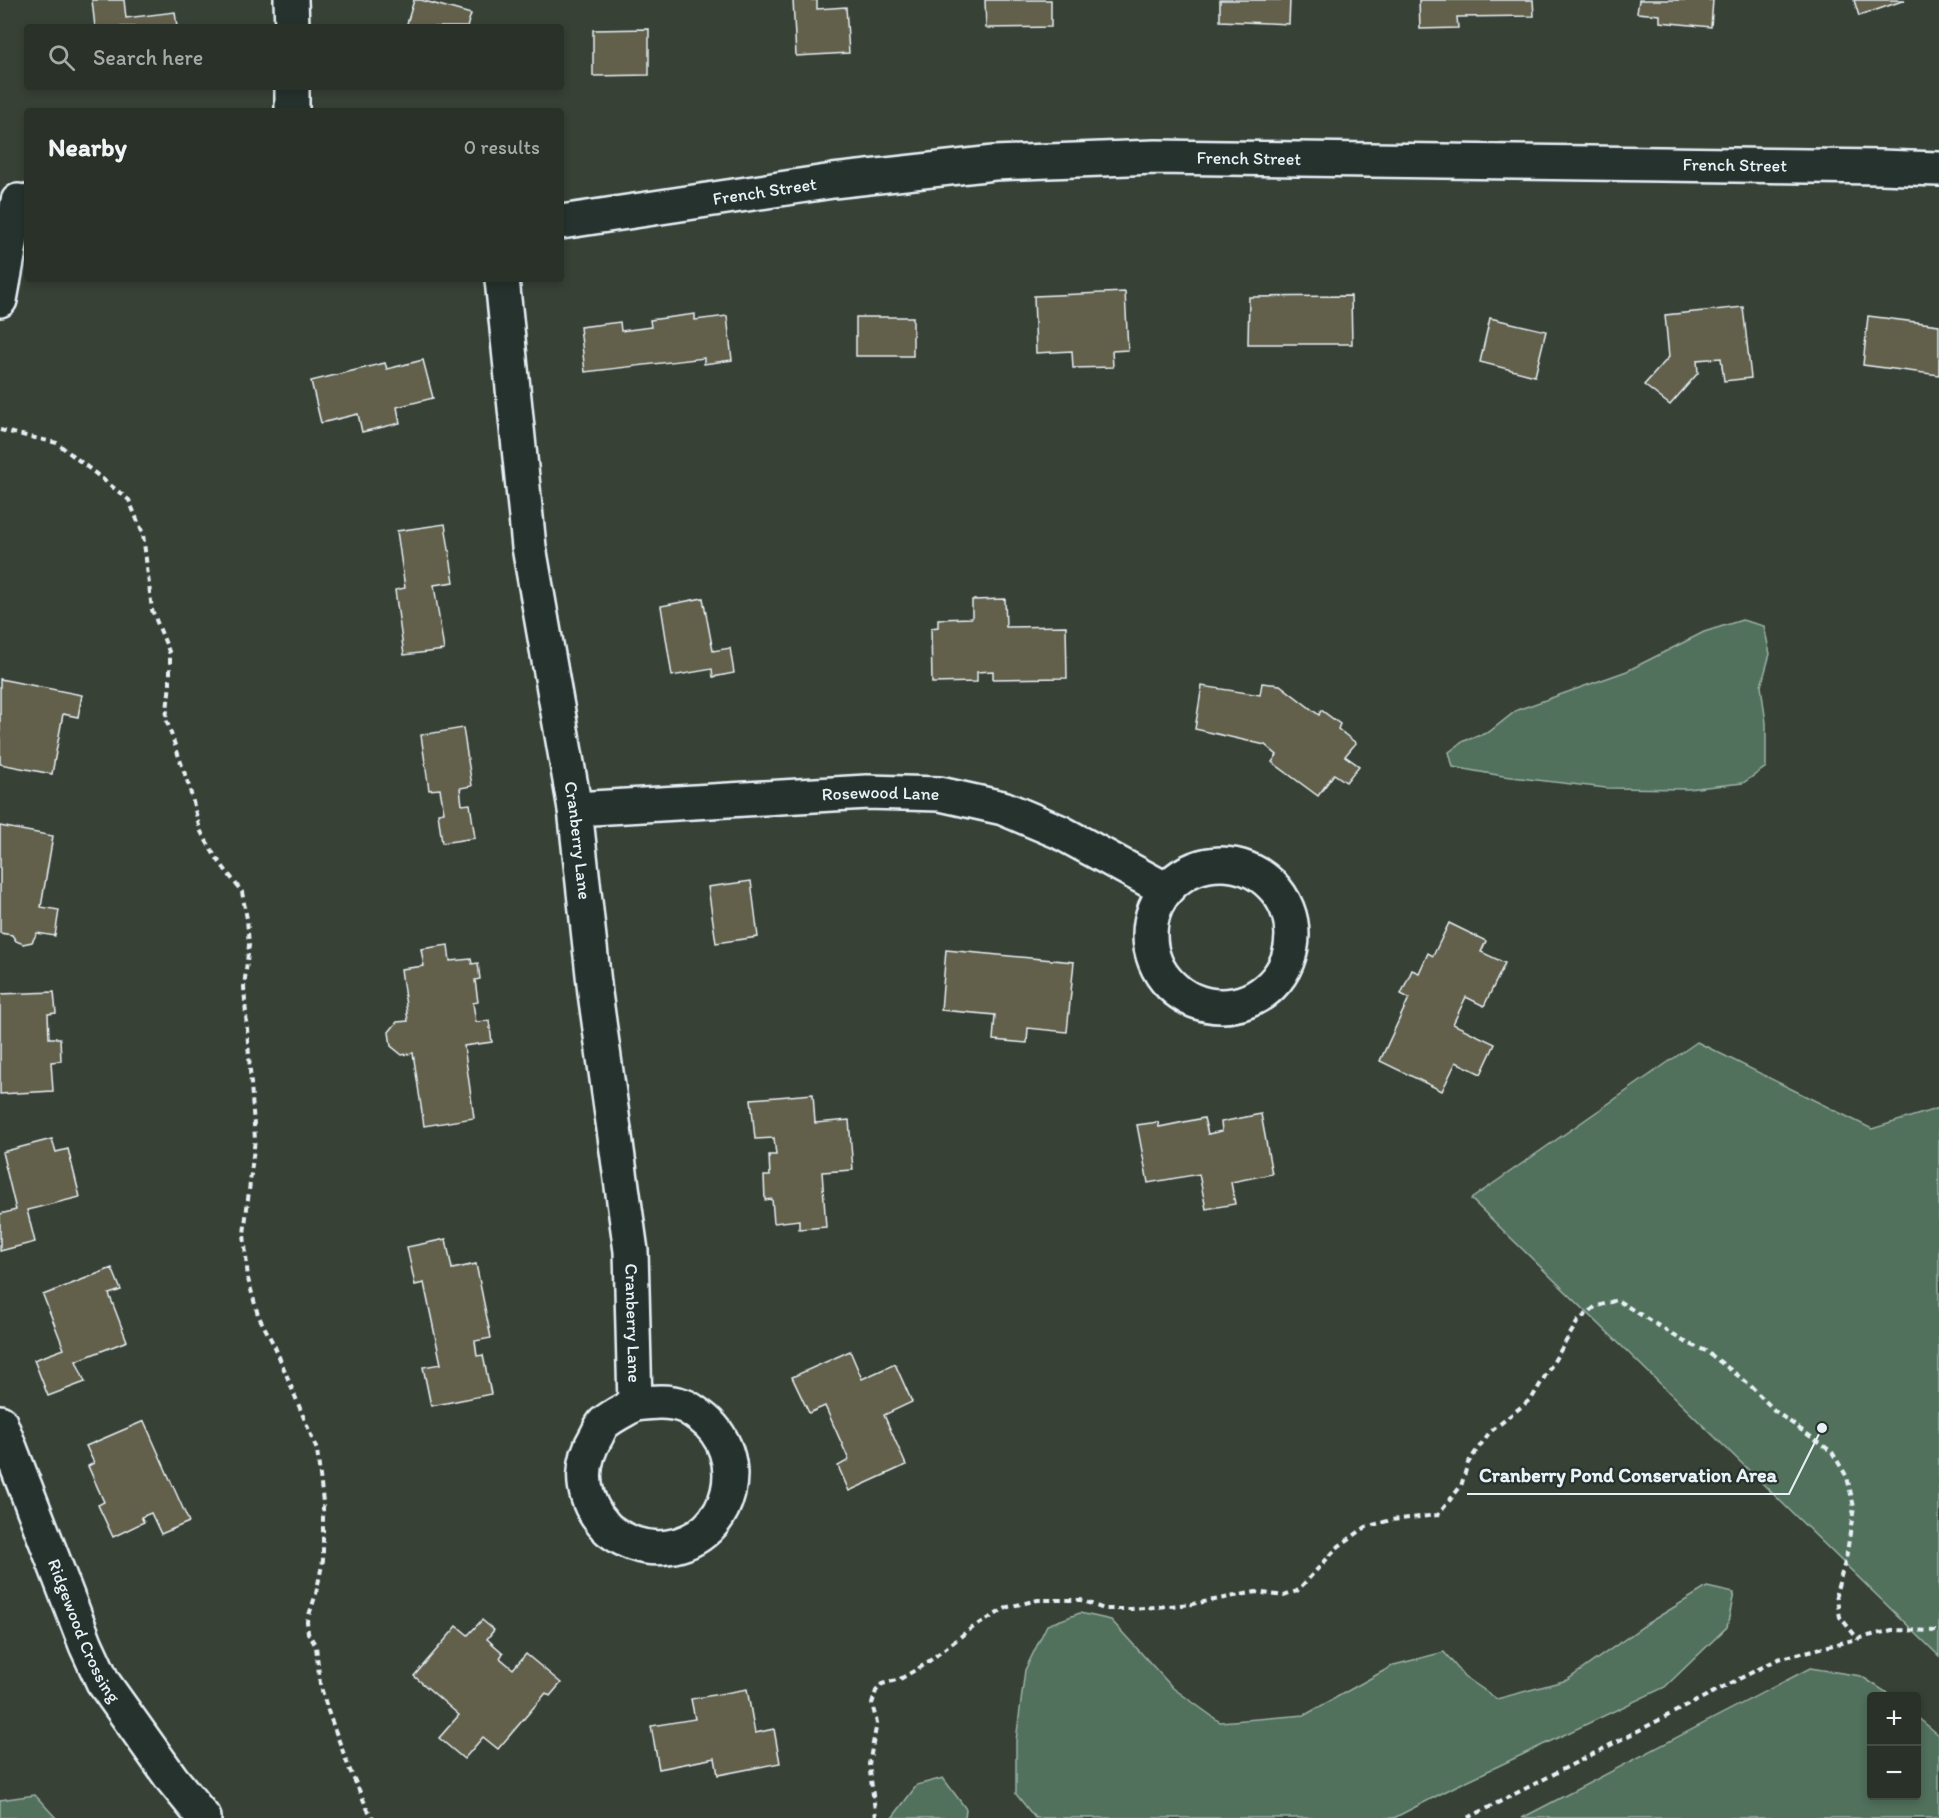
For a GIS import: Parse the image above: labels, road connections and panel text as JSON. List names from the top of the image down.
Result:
{
  "streets": {
    "street": [
      "French Street",
      "Rosewood Lane",
      "Cranberry Lane",
      "Ridgewood Crossing"
    ]
  },
  "crossings": [
    ["Rosewood Lane", "Cranberry Lane"]
  ],
  "places": ["Cranberry Pond Conservation Area"],
  "page": {
    "search": "Search here",
    "heading": ["Nearby", "0 results"],
    "map_buttons": ["+", "−"]
  }
}
